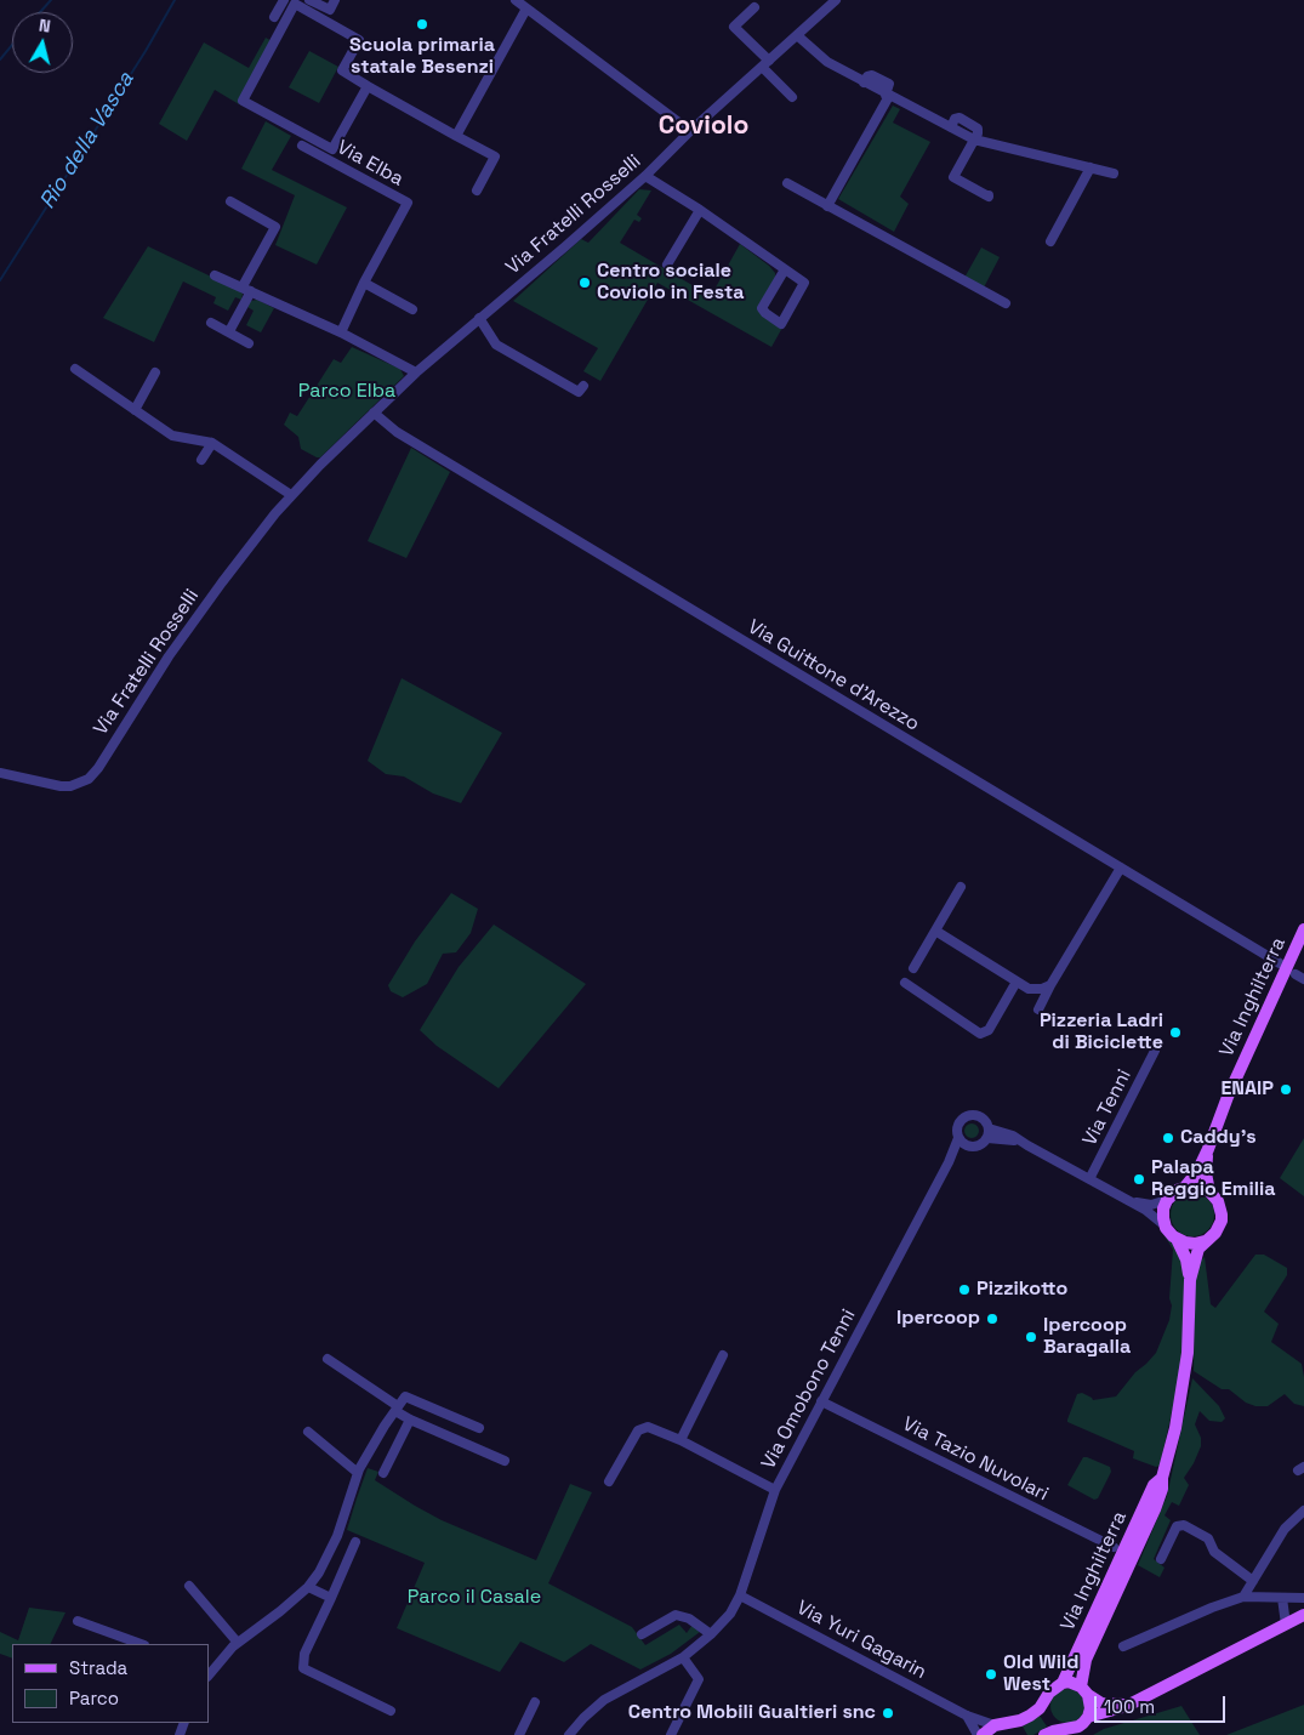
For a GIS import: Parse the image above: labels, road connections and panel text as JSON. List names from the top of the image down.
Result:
{
  "streets": {
    "main road": ["Via Inghilterra"],
    "street": [
      "Via Elba",
      "Via Fratelli Rosselli",
      "Via Guittone d'Arezzo",
      "Via Tenni",
      "Via Omobono Tenni",
      "Via Tazio Nuvolari",
      "Via Yuri Gagarin"
    ]
  },
  "crossings": [
    ["Via Fratelli Rosselli", "Via Guittone d'Arezzo"],
    ["Via Inghilterra", "Via Omobono Tenni"],
    ["Via Inghilterra", "Via Yuri Gagarin"],
    ["Via Tenni", "Via Omobono Tenni"],
    ["Via Omobono Tenni", "Via Tazio Nuvolari"],
    ["Via Omobono Tenni", "Via Yuri Gagarin"]
  ],
  "districts": ["Coviolo"],
  "water": ["Rio della Vasca"],
  "parks": ["Parco Elba", "Parco il Casale"],
  "places": [
    "Scuola primaria statale Besenzi",
    "Centro sociale Coviolo in Festa",
    "Pizzeria Ladri di Biciclette",
    "ENAIP",
    "Caddy's",
    "Palapa Reggio Emilia",
    "Pizzikotto",
    "Ipercoop",
    "Ipercoop Baragalla",
    "Old Wild West",
    "Centro Mobili Gualtieri snc"
  ],
  "legend": ["Strada", "Parco"],
  "scale_bar": "100 m",
  "north": "top"
}
